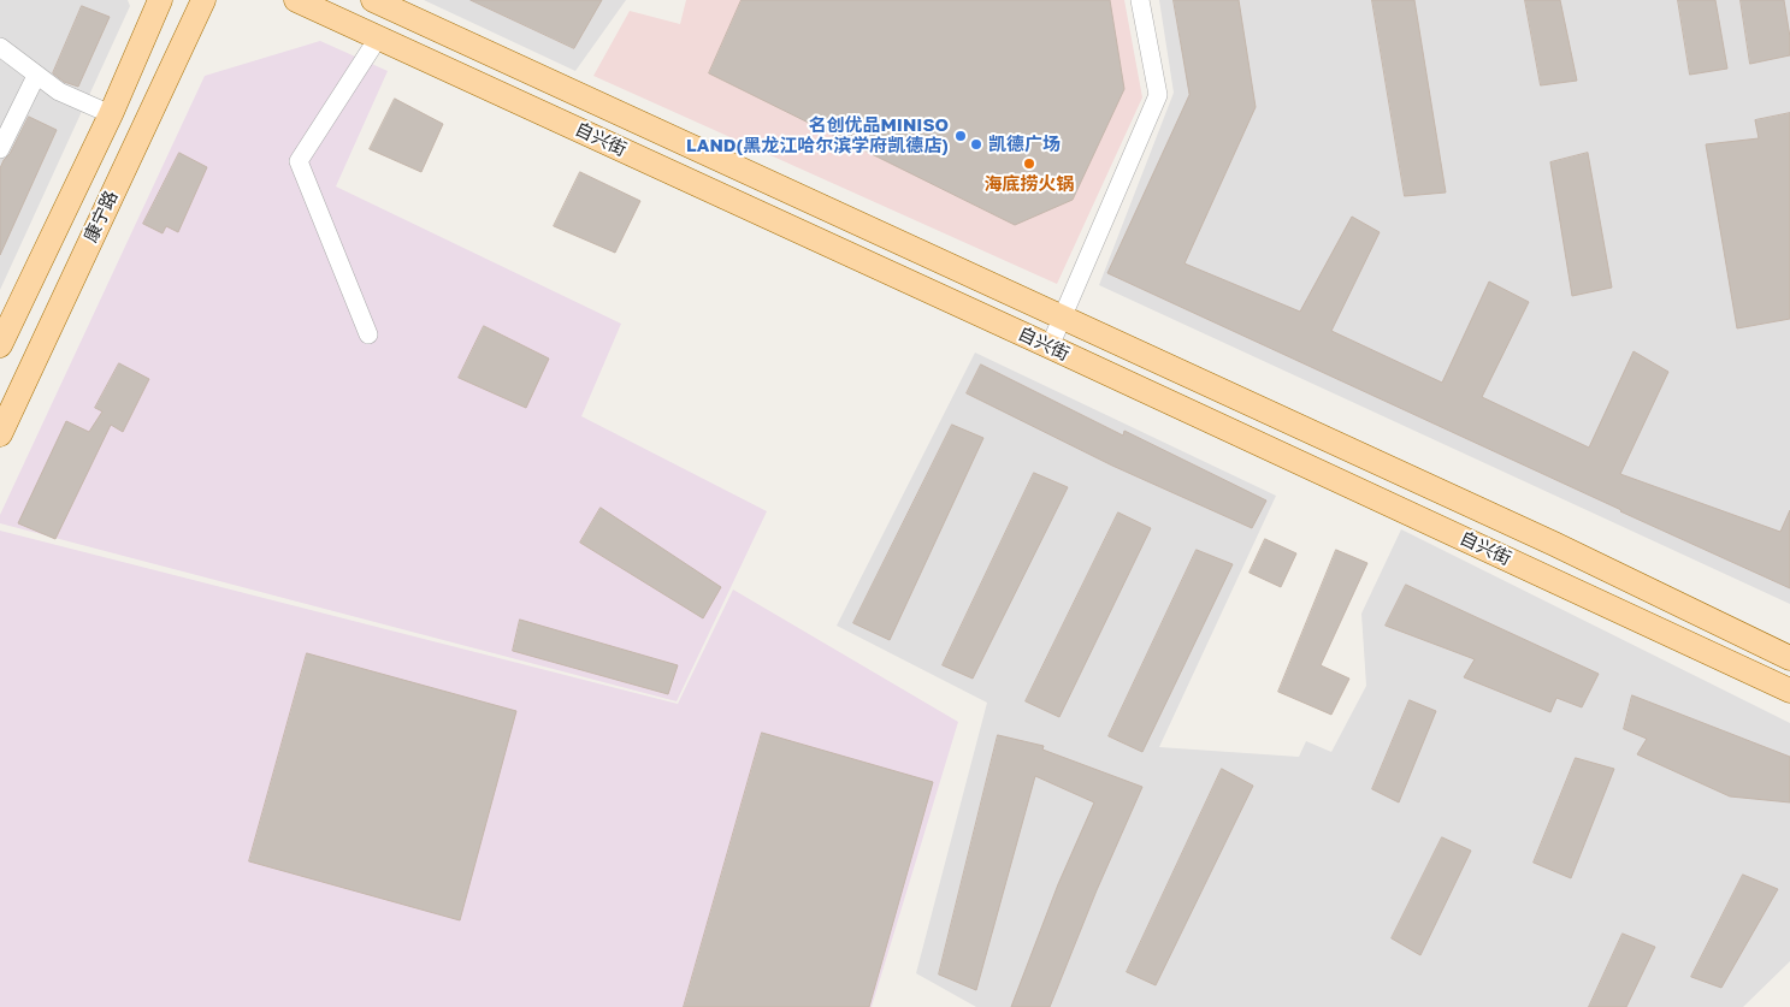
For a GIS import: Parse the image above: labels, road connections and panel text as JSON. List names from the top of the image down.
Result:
{
  "streets": {
    "main road": ["自兴街", "康宁路"]
  },
  "places": ["名创优品MINISO LAND(黑龙江哈尔滨学府凯德店)", "凯德广场", "海底捞火锅"]
}
